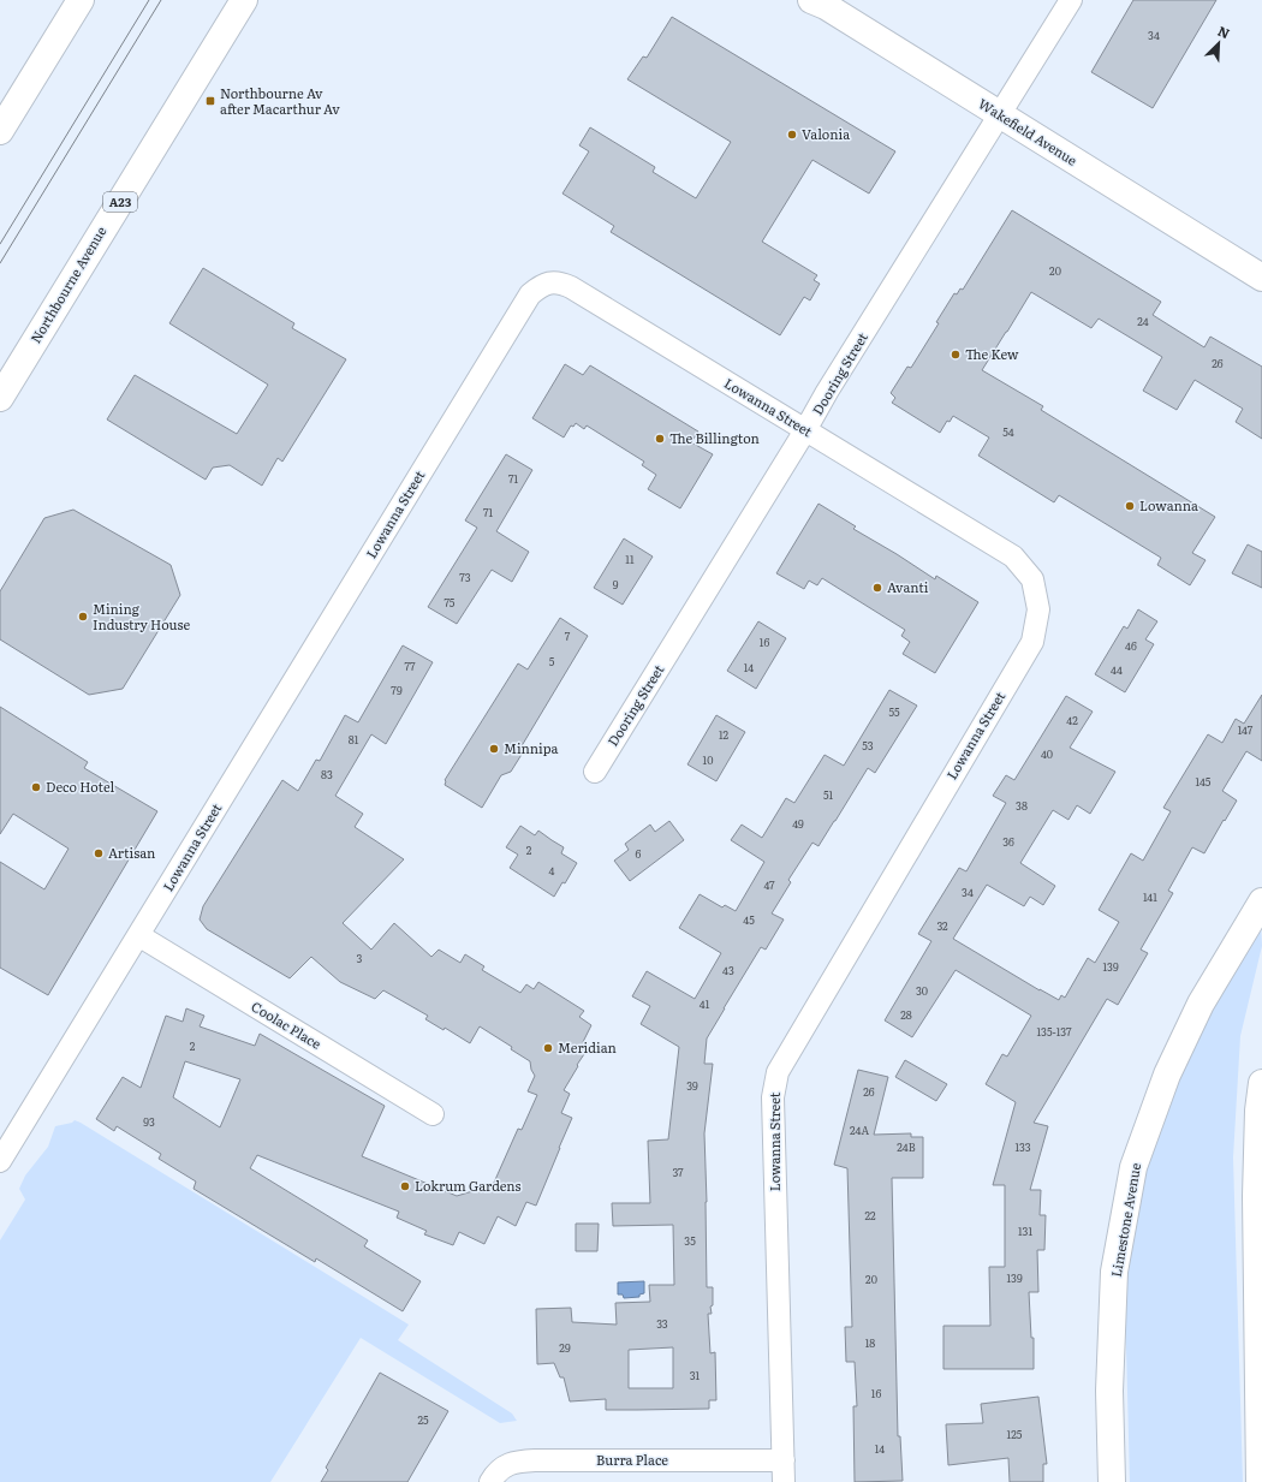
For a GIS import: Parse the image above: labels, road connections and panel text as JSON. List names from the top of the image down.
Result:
{
  "streets": {
    "main road": [
      "Wakefield Avenue",
      "A23",
      "Northbourne Avenue",
      "Limestone Avenue"
    ],
    "street": [
      "Dooring Street",
      "Lowanna Street",
      "Coolac Place",
      "Burra Place"
    ]
  },
  "crossings": [
    ["Wakefield Avenue", "Dooring Street"],
    ["Dooring Street", "Lowanna Street"],
    ["Lowanna Street", "Coolac Place"],
    ["Lowanna Street", "Burra Place"]
  ],
  "places": {
    "transit": ["Northbourne Av after Macarthur Av"],
    "other": [
      "Valonia",
      "The Kew",
      "The Billington",
      "Lowanna",
      "Avanti",
      "Mining Industry House",
      "Minnipa",
      "Deco Hotel",
      "Artisan",
      "Meridian",
      "Lokrum Gardens"
    ]
  },
  "house_numbers": [
    "34",
    "20",
    "24",
    "26",
    "54",
    "71",
    "71",
    "11",
    "73",
    "9",
    "75",
    "7",
    "16",
    "46",
    "5",
    "77",
    "14",
    "44",
    "79",
    "55",
    "42",
    "147",
    "12",
    "81",
    "53",
    "40",
    "10",
    "83",
    "145",
    "51",
    "38",
    "49",
    "36",
    "2",
    "6",
    "4",
    "47",
    "34",
    "141",
    "45",
    "32",
    "3",
    "139",
    "43",
    "30",
    "41",
    "28",
    "135-137",
    "2",
    "39",
    "26",
    "93",
    "24A",
    "24B",
    "133",
    "37",
    "22",
    "131",
    "35",
    "139",
    "20",
    "33",
    "18",
    "29",
    "31",
    "16",
    "25",
    "125",
    "14"
  ],
  "north": "top right"
}
